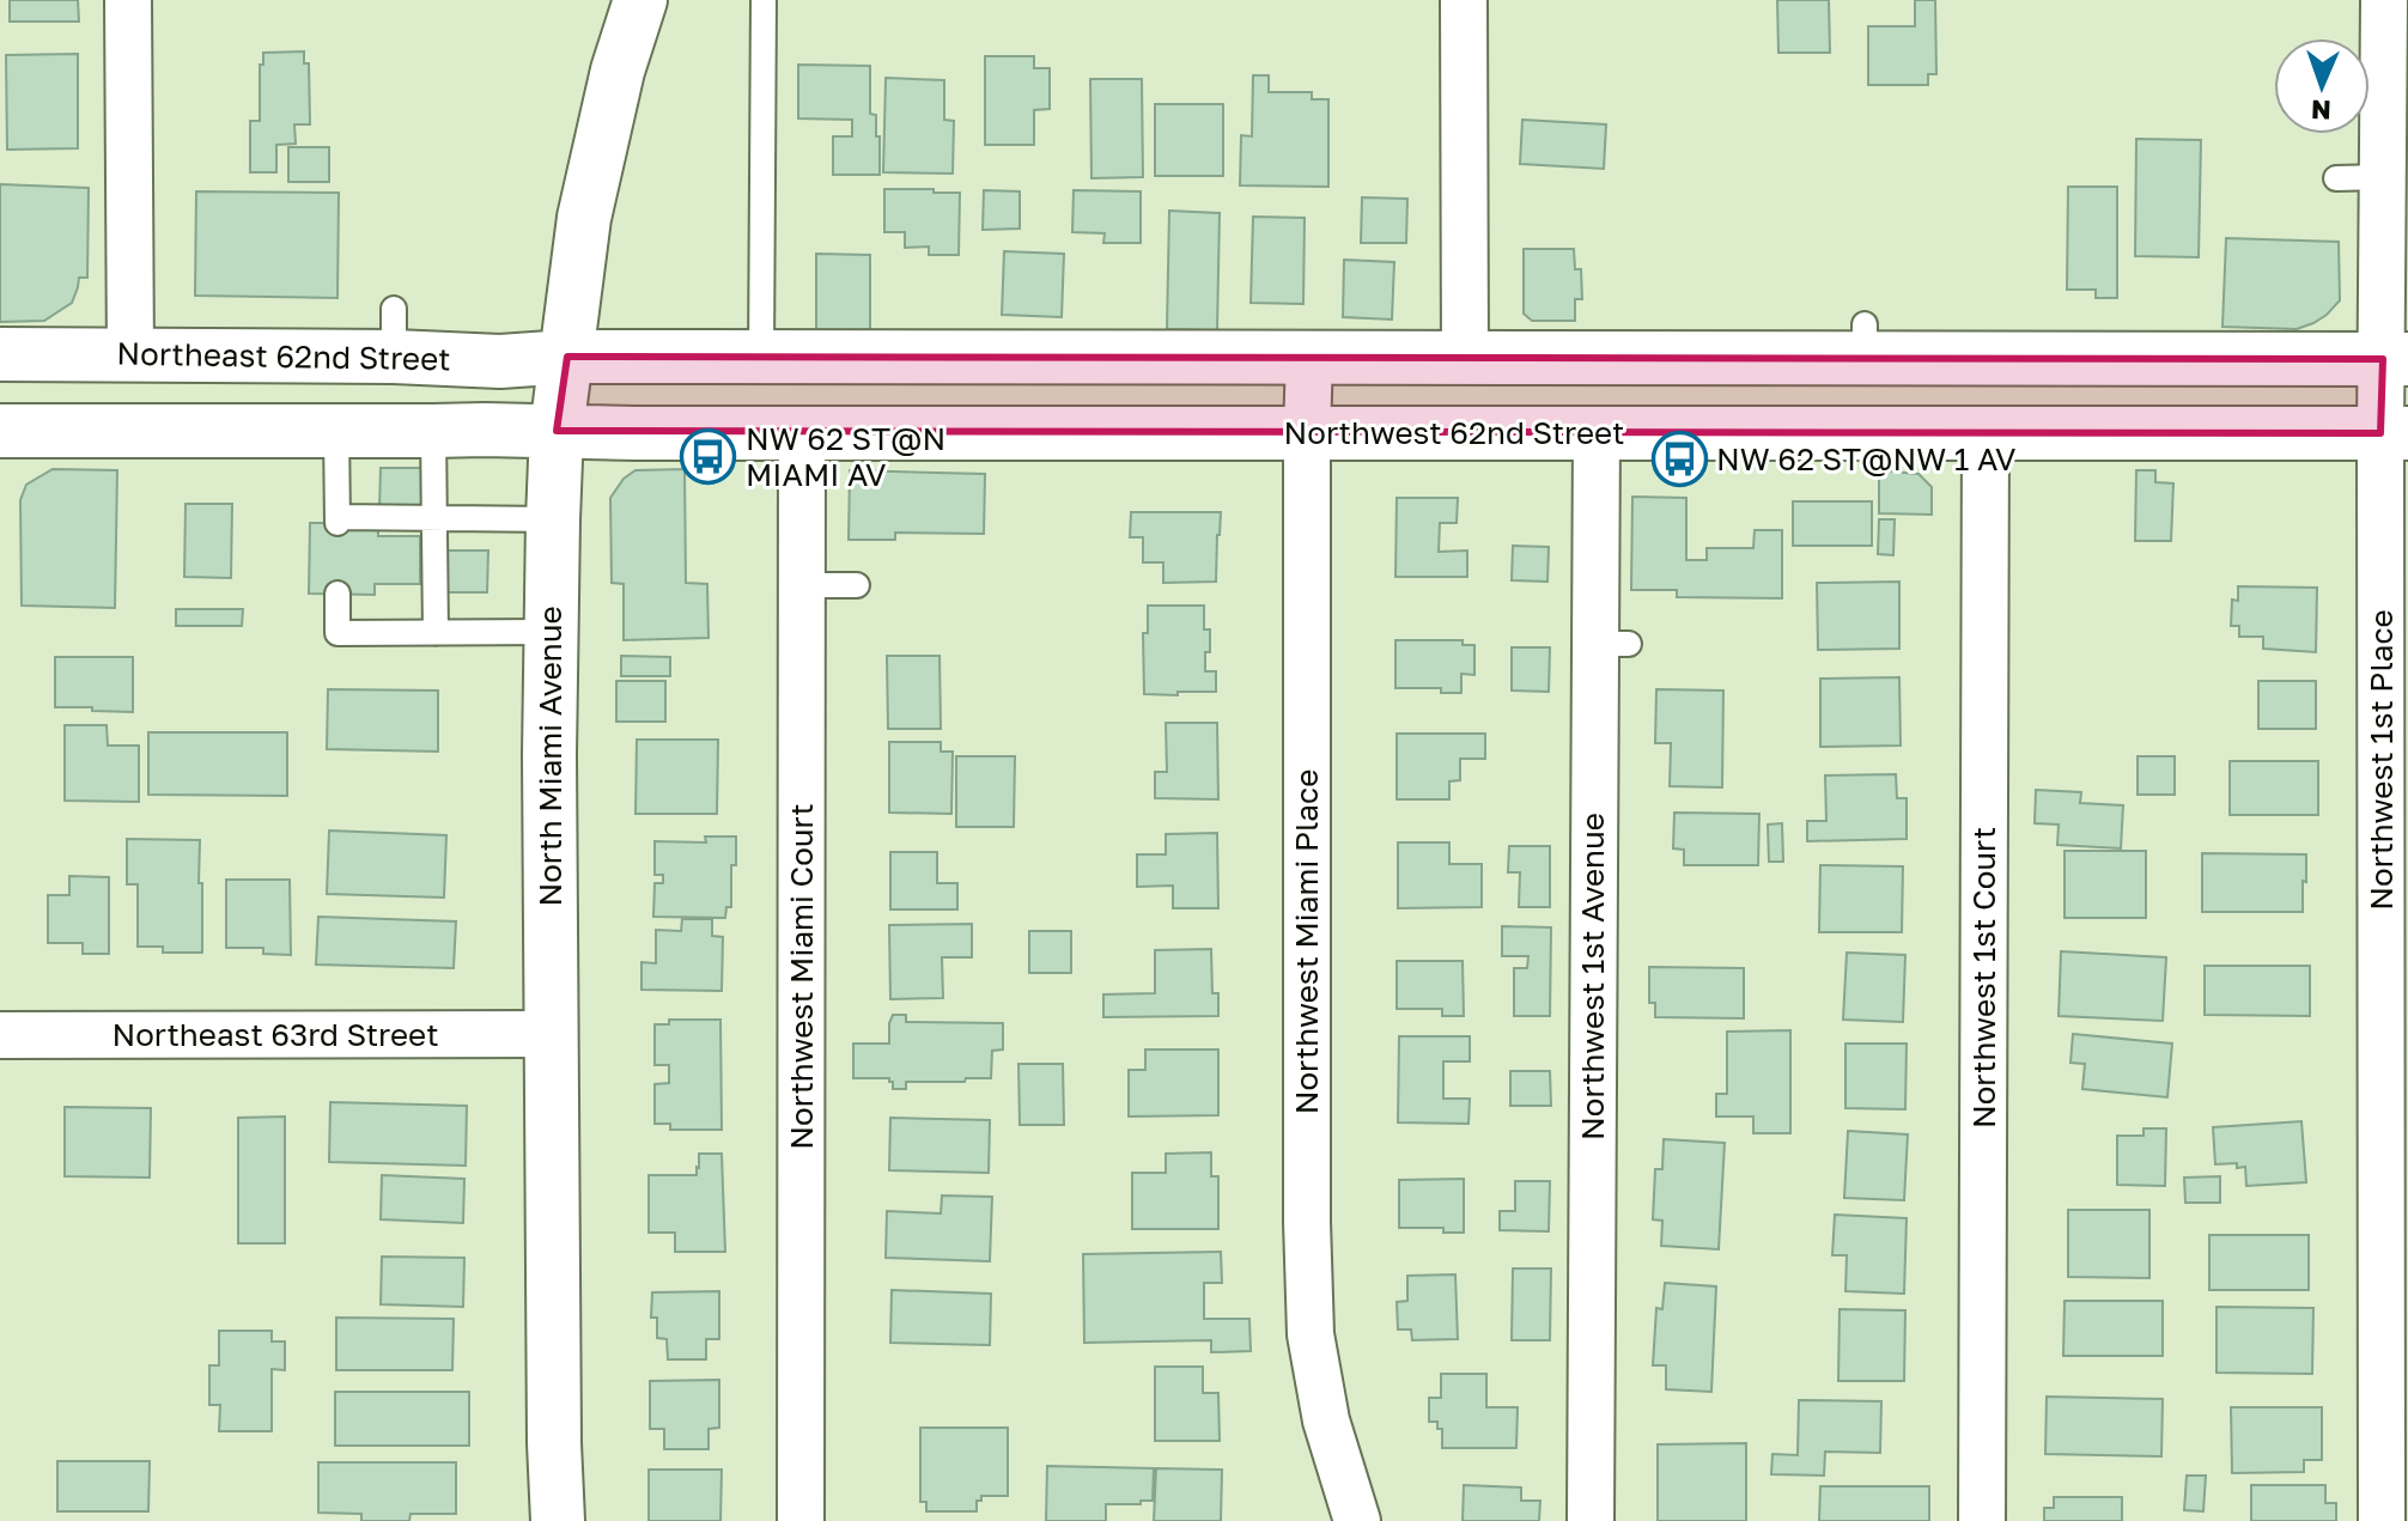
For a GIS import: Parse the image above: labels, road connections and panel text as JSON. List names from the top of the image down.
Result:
{
  "streets": {
    "main road": ["Northeast 62nd Street", "Northwest 62nd Street", "North Miami Avenue"],
    "street": [
      "Northwest 1st Place",
      "Northwest Miami Place",
      "Northwest Miami Court",
      "Northwest 1st Avenue",
      "Northwest 1st Court",
      "Northeast 63rd Street"
    ]
  },
  "crossings": [
    ["Northeast 62nd Street", "North Miami Avenue"],
    ["Northwest 62nd Street", "North Miami Avenue"],
    ["Northwest 62nd Street", "Northwest 1st Place"],
    ["Northwest 62nd Street", "Northwest Miami Place"],
    ["Northwest 62nd Street", "Northwest Miami Court"],
    ["Northwest 62nd Street", "Northwest 1st Avenue"],
    ["Northwest 62nd Street", "Northwest 1st Court"],
    ["North Miami Avenue", "Northeast 63rd Street"]
  ],
  "places": {
    "bus stop": ["NW 62 ST@N MIAMI AV", "NW 62 ST@NW 1 AV"]
  },
  "north": "bottom"
}
